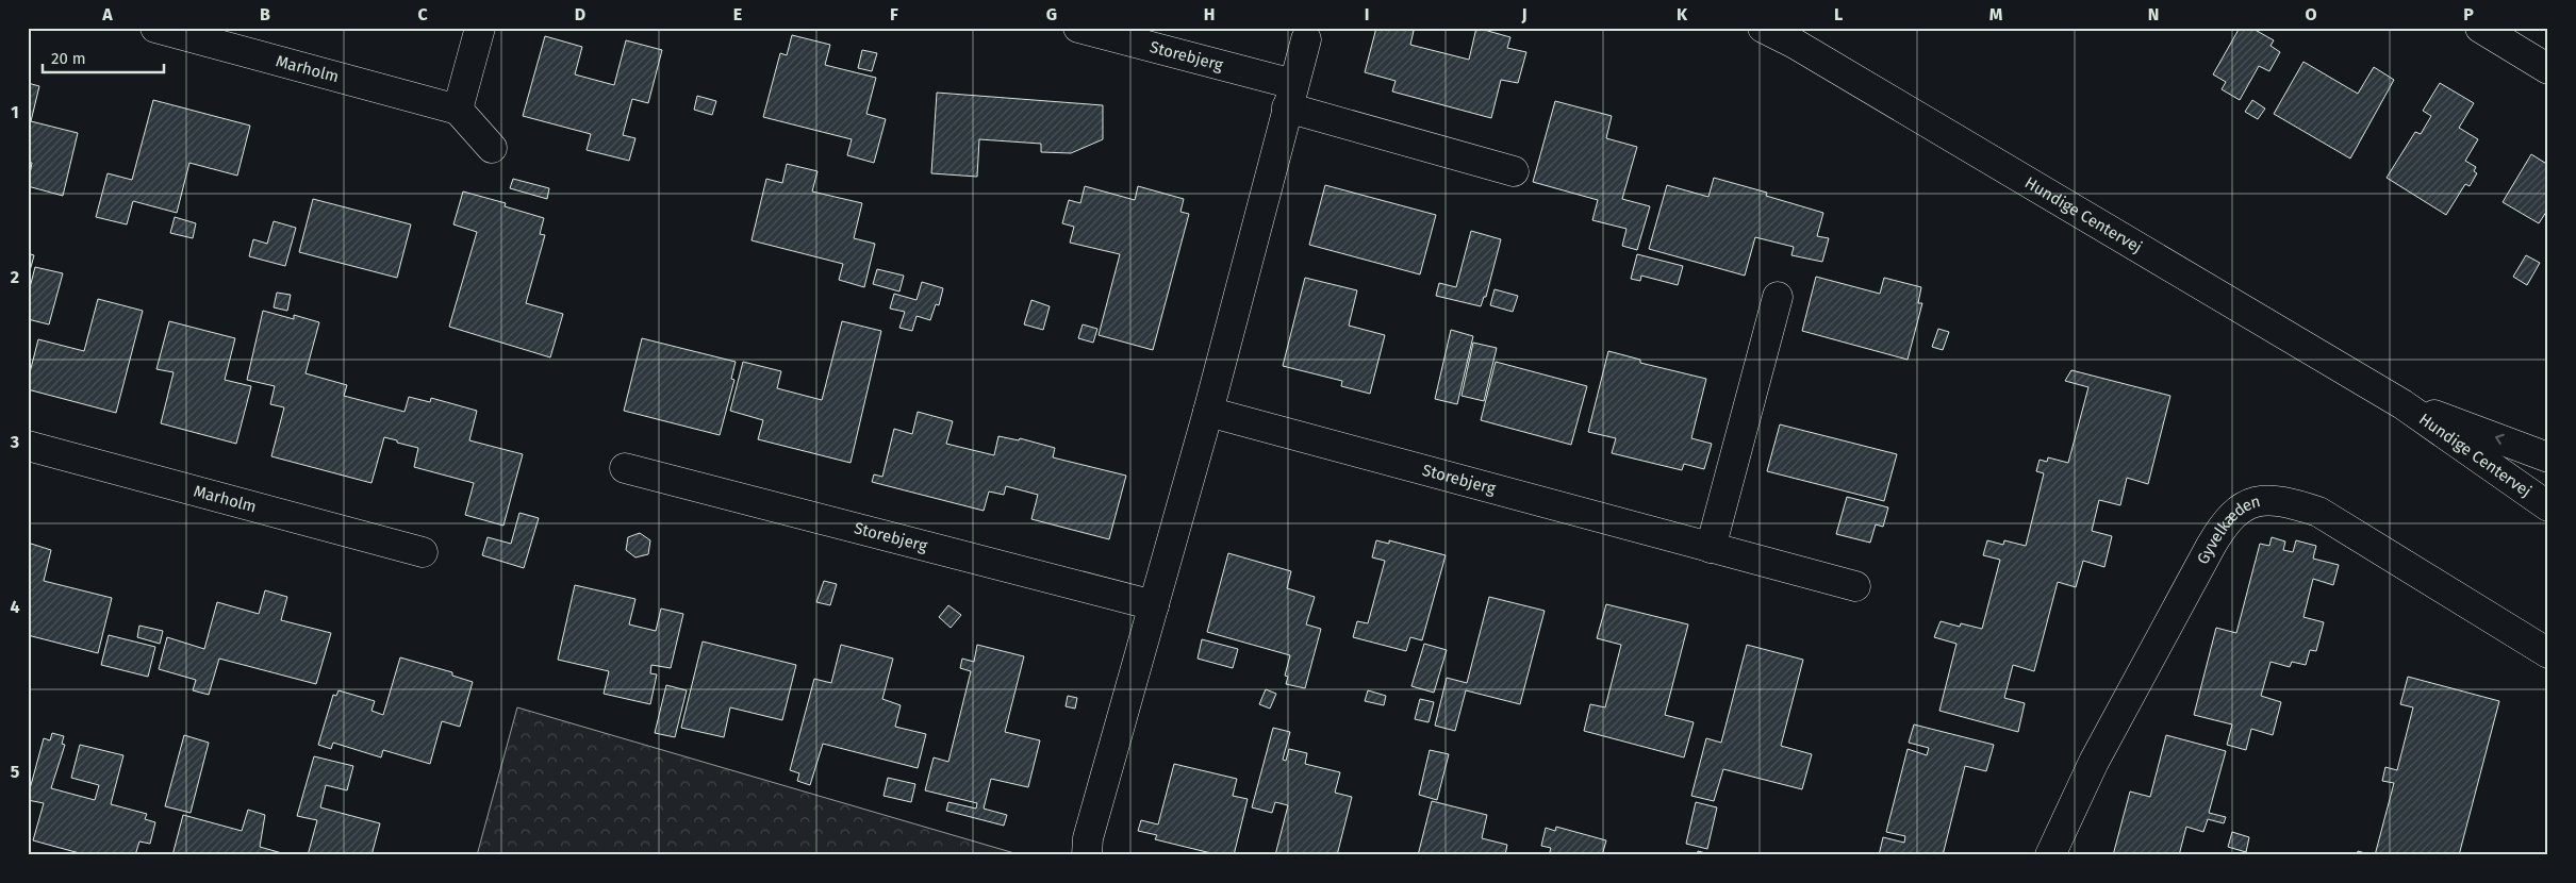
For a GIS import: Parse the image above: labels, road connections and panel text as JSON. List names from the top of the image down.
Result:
{
  "streets": {
    "street": [
      "Storebjerg",
      "Marholm",
      "Hundige Centervej",
      "Gyvelkæden"
    ]
  },
  "scale_bar": "20 m",
  "grid": {
    "columns": [
      "A",
      "B",
      "C",
      "D",
      "E",
      "F",
      "G",
      "H",
      "I",
      "J",
      "K",
      "L",
      "M",
      "N",
      "O",
      "P"
    ],
    "rows": [
      "1",
      "2",
      "3",
      "4",
      "5"
    ]
  }
}
